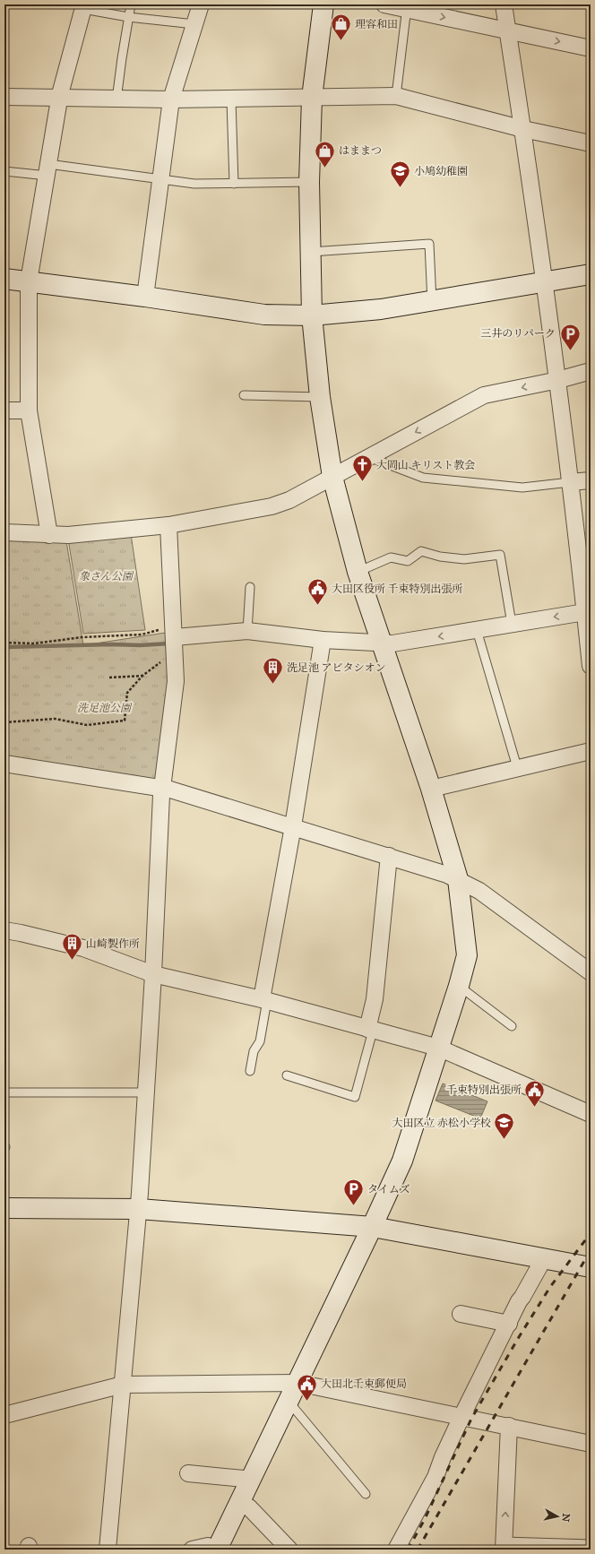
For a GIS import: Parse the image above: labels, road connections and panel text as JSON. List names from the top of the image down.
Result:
{
  "parks": ["象さん公園", "洗足池公園"],
  "places": {
    "shop": ["理容和田", "はままつ"],
    "school or university": ["小鳩幼稚園", "大田区立 赤松小学校"],
    "parking": ["三井のリパーク", "タイムズ"],
    "church": ["大岡山 キリスト教会"],
    "public building": ["大田区役所 千束特別出張所", "千束特別出張所", "大田北千束郵便局"],
    "building": ["洗足池 アビタシオン", "山崎製作所"]
  },
  "north": "right"
}
